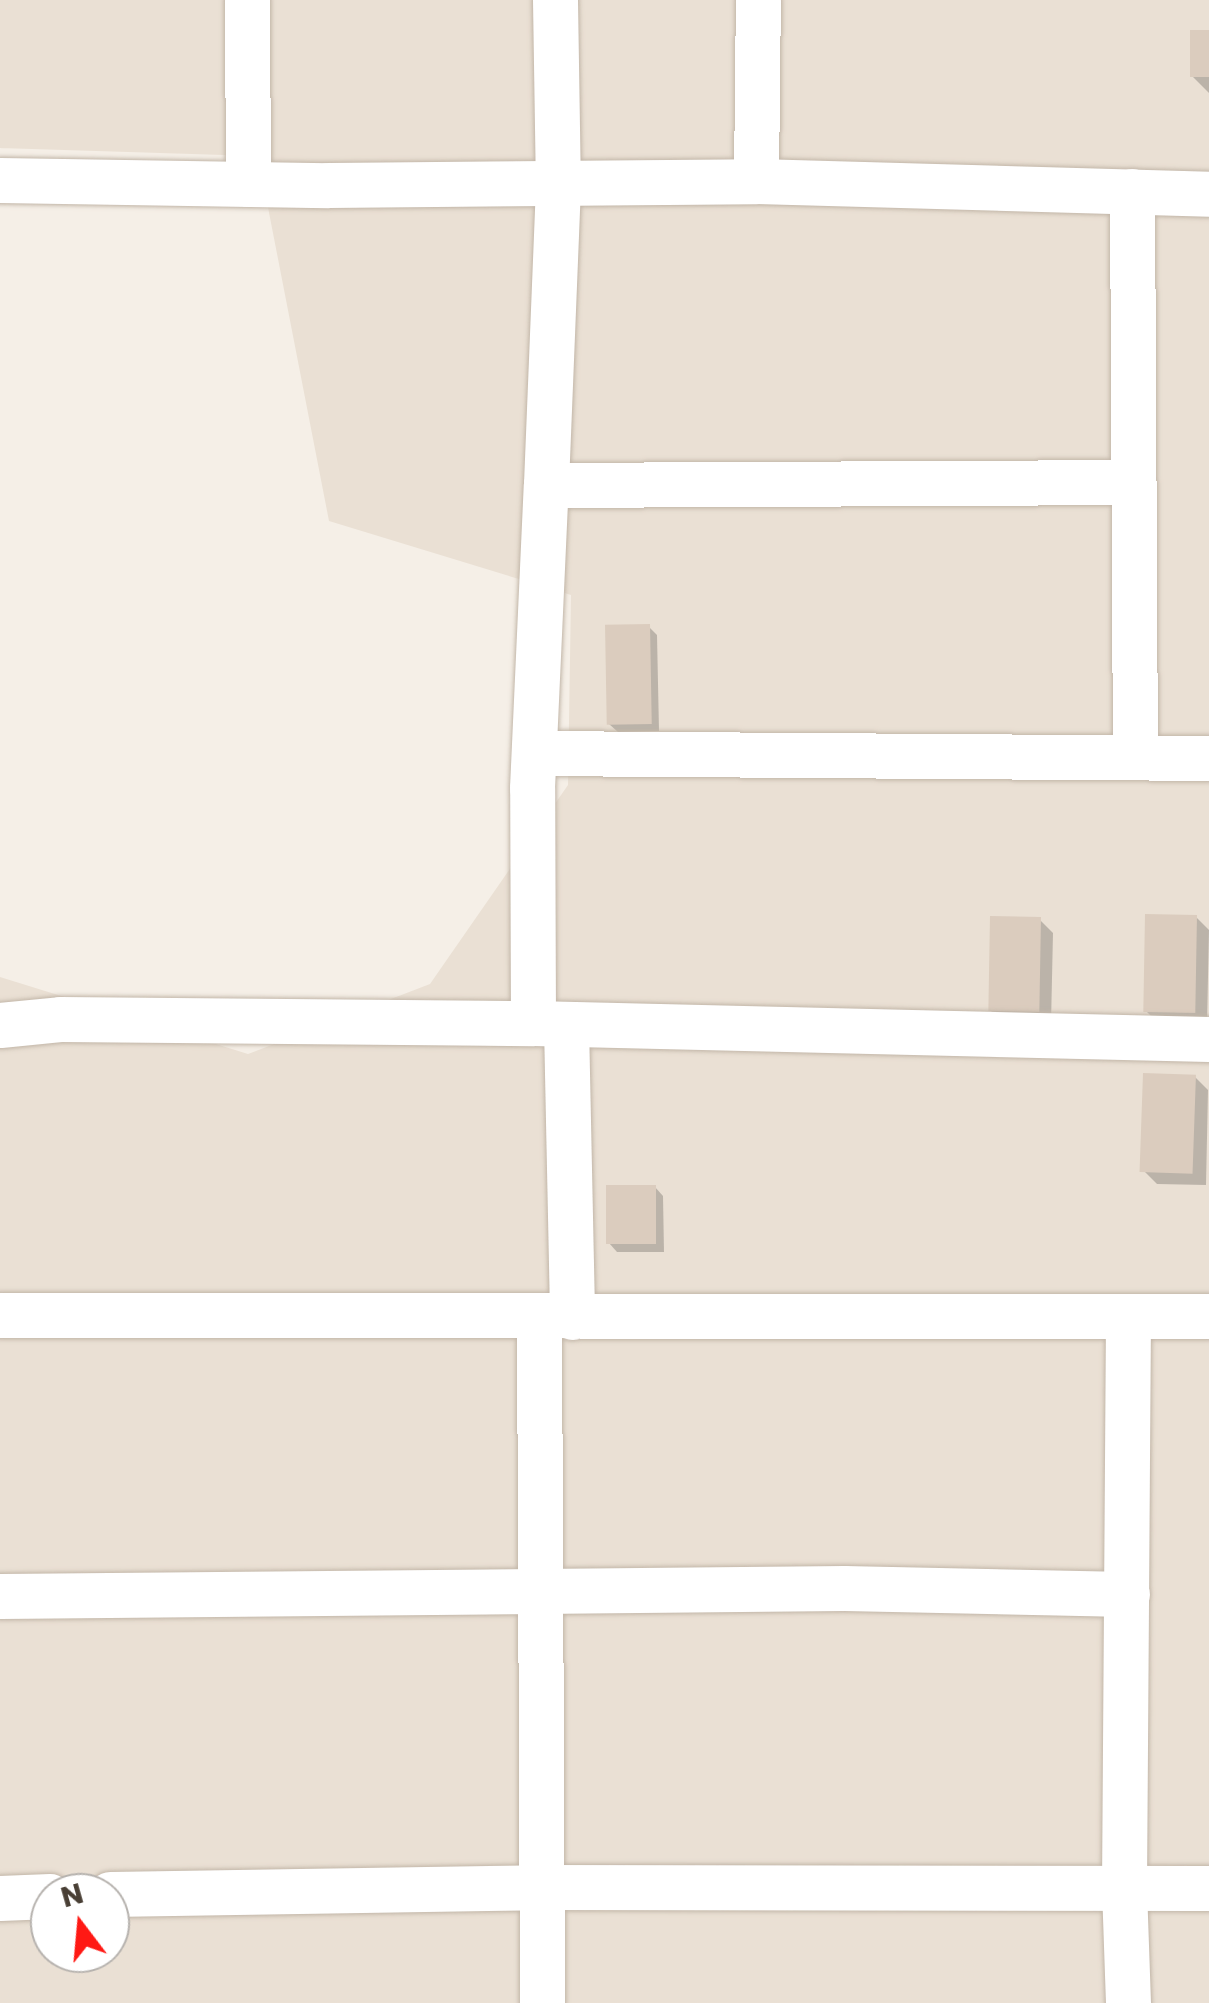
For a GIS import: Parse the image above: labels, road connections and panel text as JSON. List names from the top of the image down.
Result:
{
  "north": "top"
}
